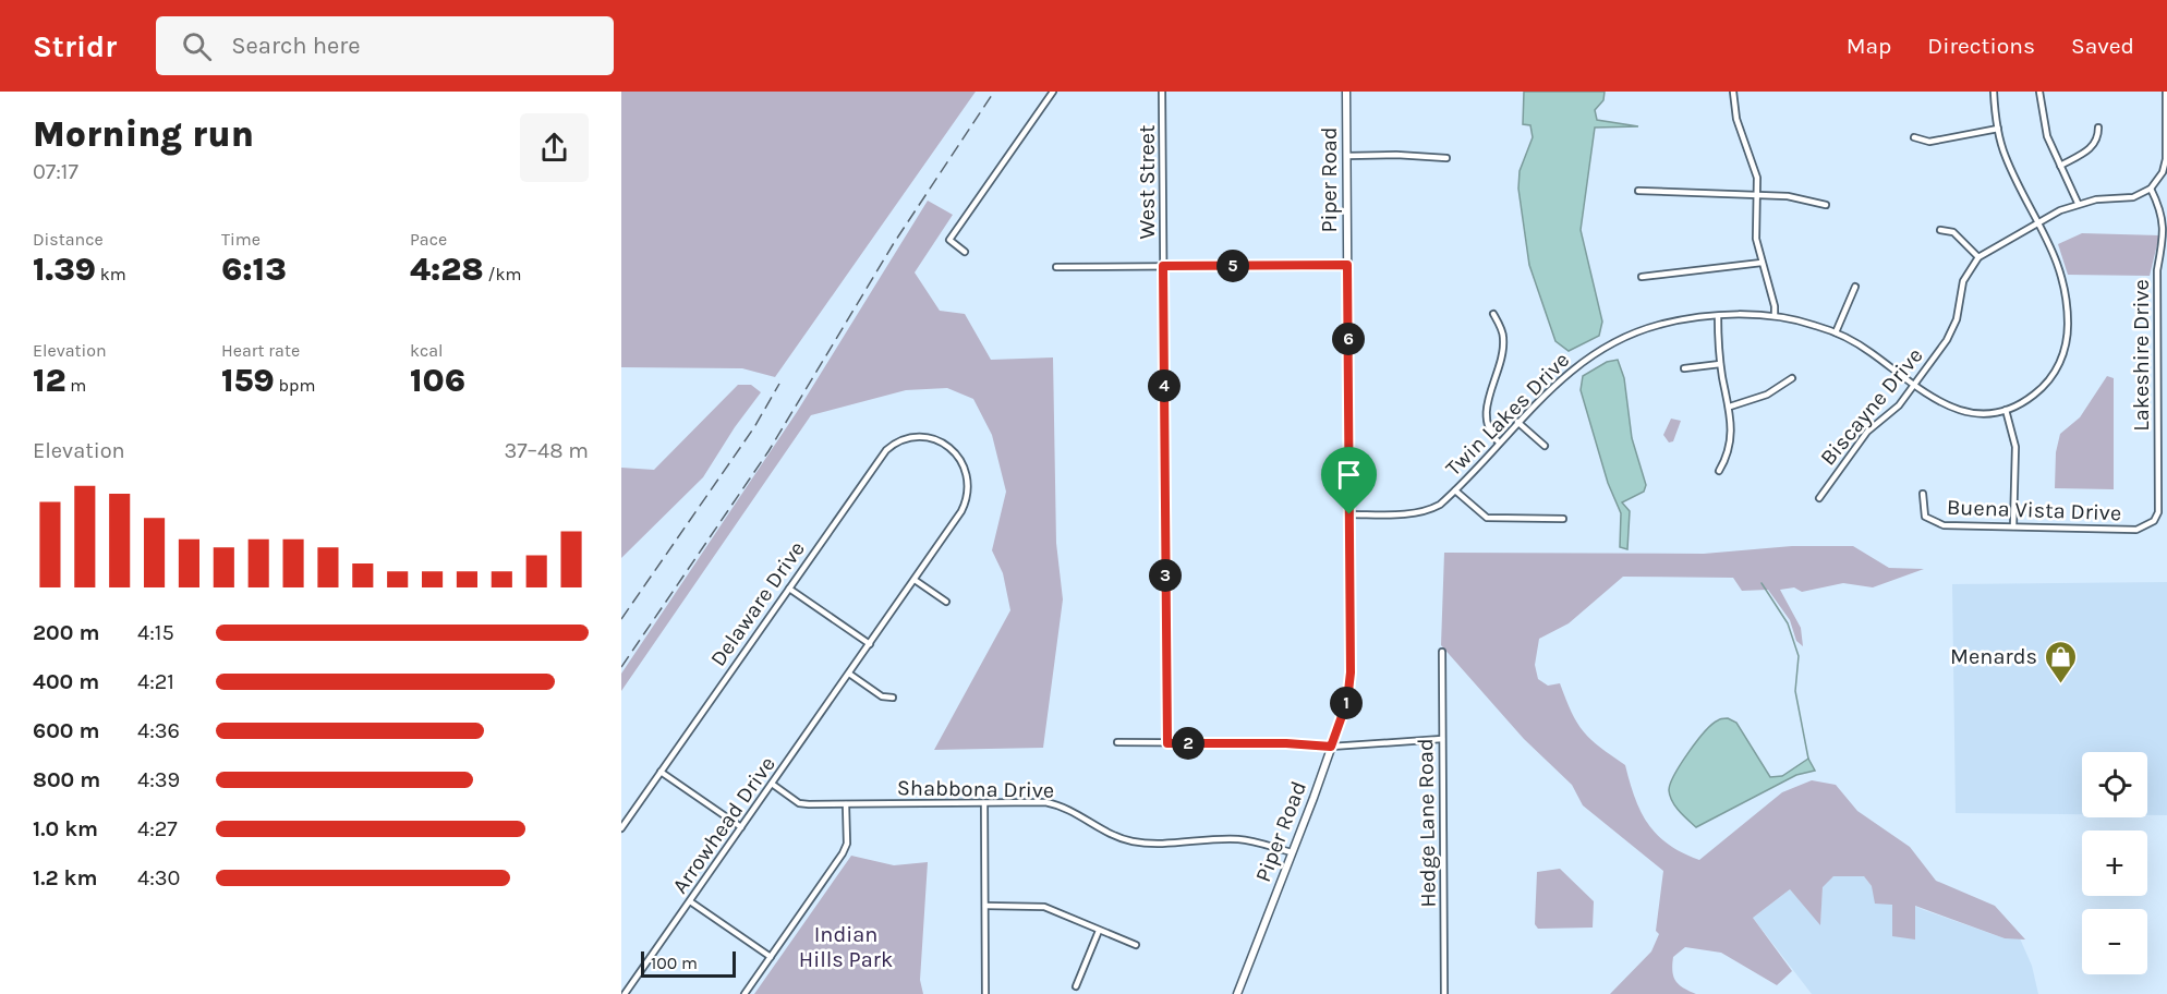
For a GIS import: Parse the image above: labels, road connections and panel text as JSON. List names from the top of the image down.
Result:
{
  "streets": {
    "street": [
      "Piper Road",
      "West Street",
      "Lakeshire Drive",
      "Biscayne Drive",
      "Twin Lakes Drive",
      "Buena Vista Drive",
      "Delaware Drive",
      "Shabbona Drive",
      "Hedge Lane Road",
      "Arrowhead Drive"
    ]
  },
  "crossings": [
    ["Piper Road", "Twin Lakes Drive"],
    ["Piper Road", "Shabbona Drive"],
    ["Lakeshire Drive", "Buena Vista Drive"],
    ["Biscayne Drive", "Twin Lakes Drive"],
    ["Delaware Drive", "Arrowhead Drive"],
    ["Shabbona Drive", "Arrowhead Drive"]
  ],
  "parks": ["Indian Hills Park"],
  "places": {
    "shop": ["Menards"]
  },
  "scale_bar": "100 m",
  "page": {
    "header": "Stridr",
    "search": "Search here",
    "nav": ["Map", "Directions", "Saved"],
    "heading": ["Morning run", "07:17"],
    "stats": [
      ["Distance", "1.39 km"],
      ["Time", "6:13"],
      ["Pace", "4:28 /km"],
      ["Elevation", "12 m"],
      ["Heart rate", "159 bpm"],
      ["kcal", "106"]
    ],
    "pins": [
      "5",
      "6",
      "4",
      "3",
      "1",
      "2"
    ],
    "chart": ["Elevation", "37–48 m"],
    "list": [
      {
        "name": "200 m",
        "note": "4:15"
      },
      {
        "name": "400 m",
        "note": "4:21"
      },
      {
        "name": "600 m",
        "note": "4:36"
      },
      {
        "name": "800 m",
        "note": "4:39"
      },
      {
        "name": "1.0 km",
        "note": "4:27"
      },
      {
        "name": "1.2 km",
        "note": "4:30"
      }
    ],
    "map_buttons": ["+", "−"],
    "scale": "100 m"
  }
}
